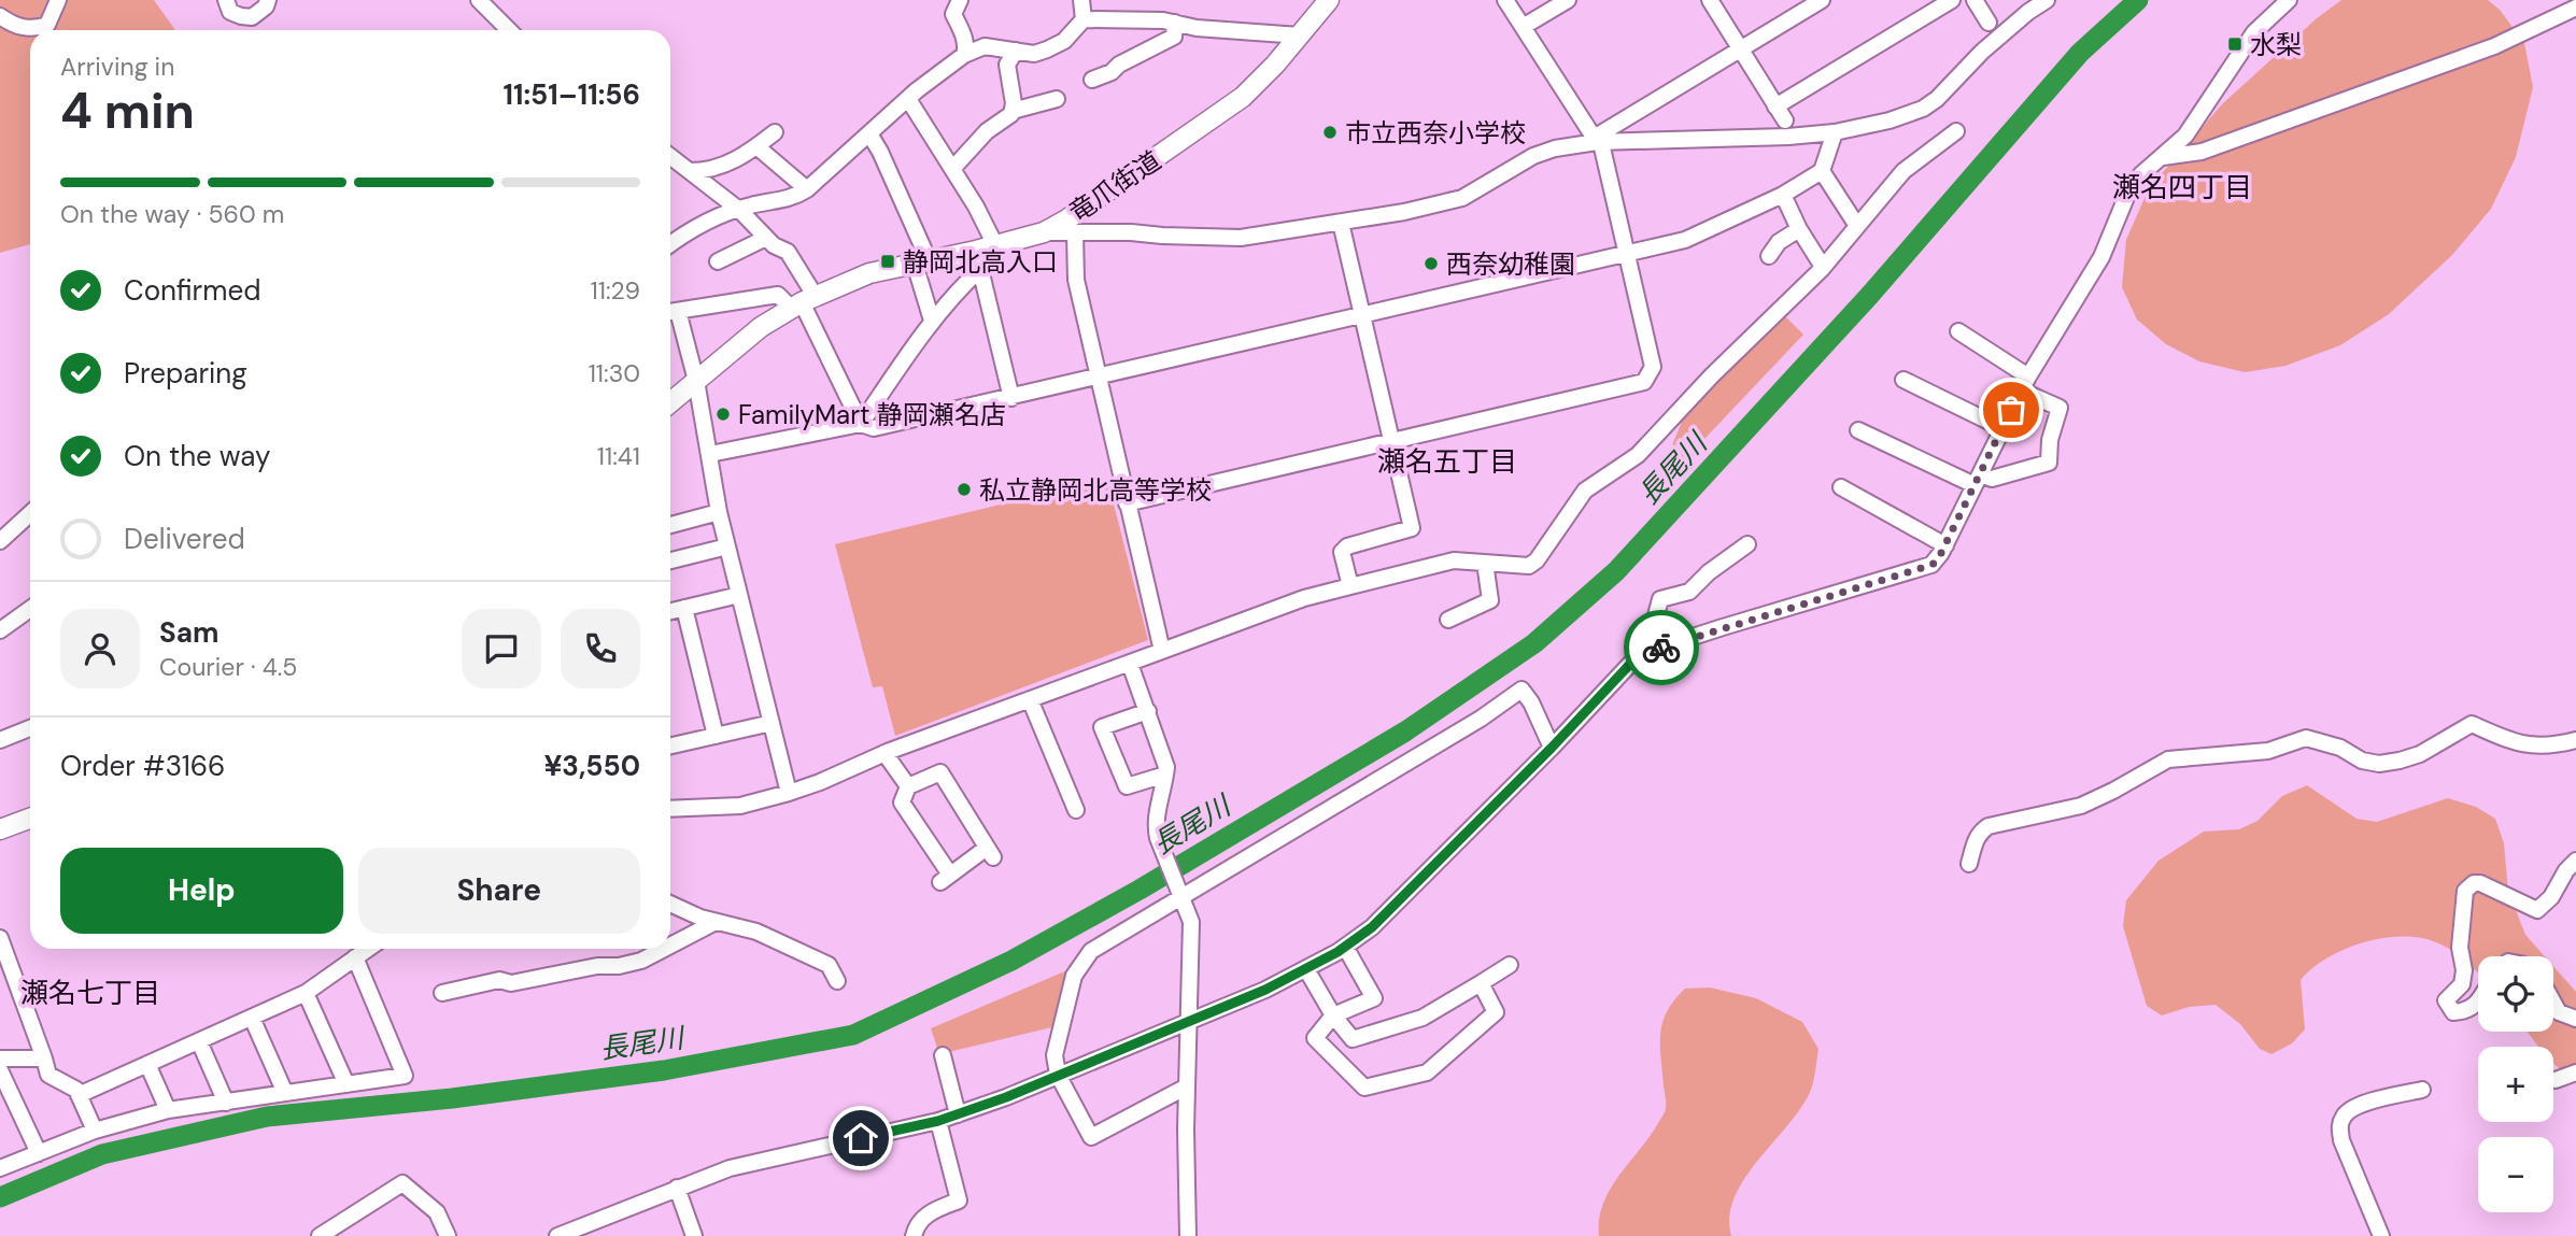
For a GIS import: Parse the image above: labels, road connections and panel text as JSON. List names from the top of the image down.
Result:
{
  "streets": {
    "main road": ["竜爪街道"]
  },
  "districts": ["瀬名四丁目", "瀬名五丁目", "瀬名七丁目"],
  "water": ["長尾川"],
  "places": {
    "transit": ["水梨", "静岡北高入口"],
    "other": [
      "市立西奈小学校",
      "西奈幼稚園",
      "FamilyMart 静岡瀬名店",
      "私立静岡北高等学校"
    ]
  },
  "page": {
    "heading": ["4 min", "Arriving in", "11:51–11:56"],
    "panel": [
      "Sam",
      "Courier · 4.5",
      "Order #3166",
      "¥3,550"
    ],
    "bar": "On the way · 560 m",
    "list": [
      ["Confirmed", "11:29"],
      ["Preparing", "11:30"],
      ["On the way", "11:41"],
      "Delivered"
    ],
    "buttons": ["Help", "Share"],
    "map_buttons": ["+", "−"]
  }
}
